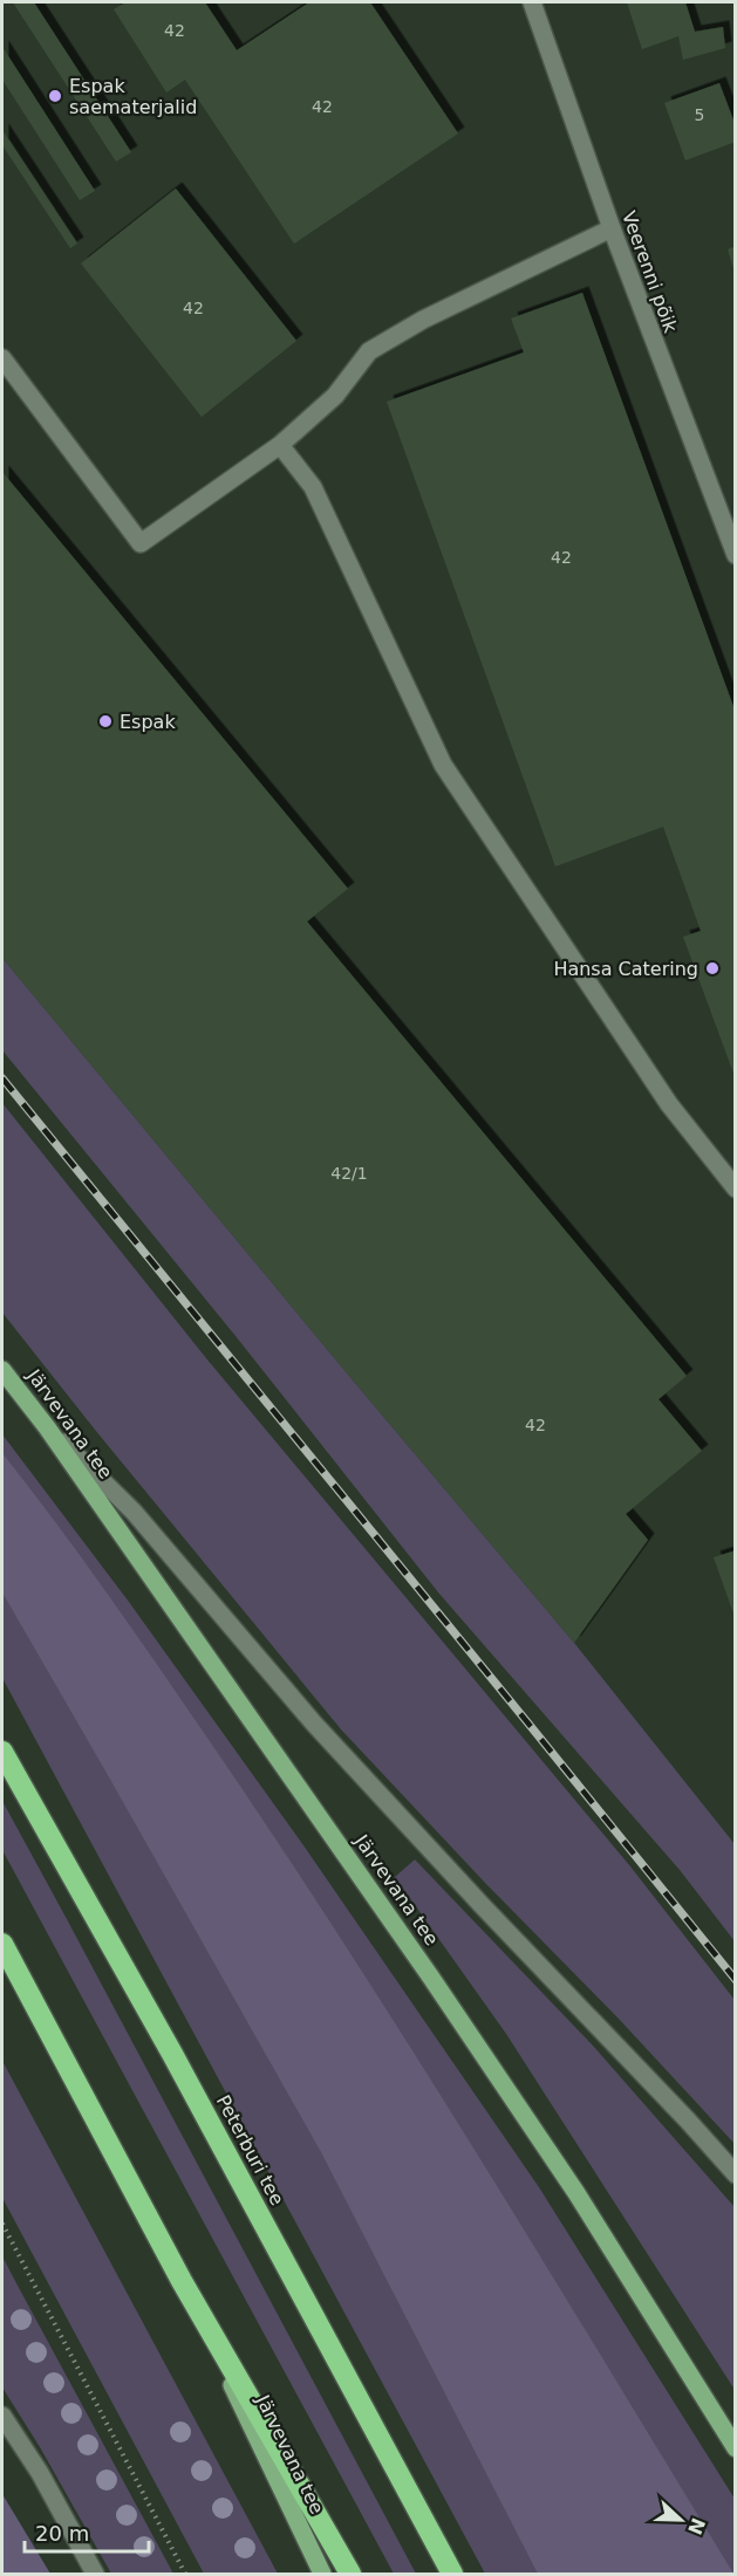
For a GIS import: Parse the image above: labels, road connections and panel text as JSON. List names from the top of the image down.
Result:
{
  "streets": {
    "highway": ["Järvevana tee", "Peterburi tee"],
    "street": ["Veerenni põik"]
  },
  "places": ["Espak saematerjalid", "Espak", "Hansa Catering"],
  "house_numbers": [
    "42",
    "42",
    "5",
    "42",
    "42",
    "42/1",
    "42"
  ],
  "scale_bar": "20 m",
  "north": "right"
}
